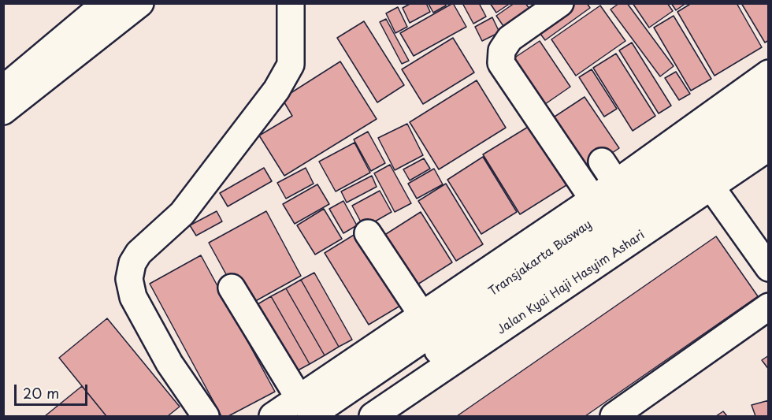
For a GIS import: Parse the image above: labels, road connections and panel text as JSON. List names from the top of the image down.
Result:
{
  "streets": {
    "main road": ["Transjakarta Busway", "Jalan Kyai Haji Hasyim Ashari"]
  },
  "scale_bar": "20 m"
}
